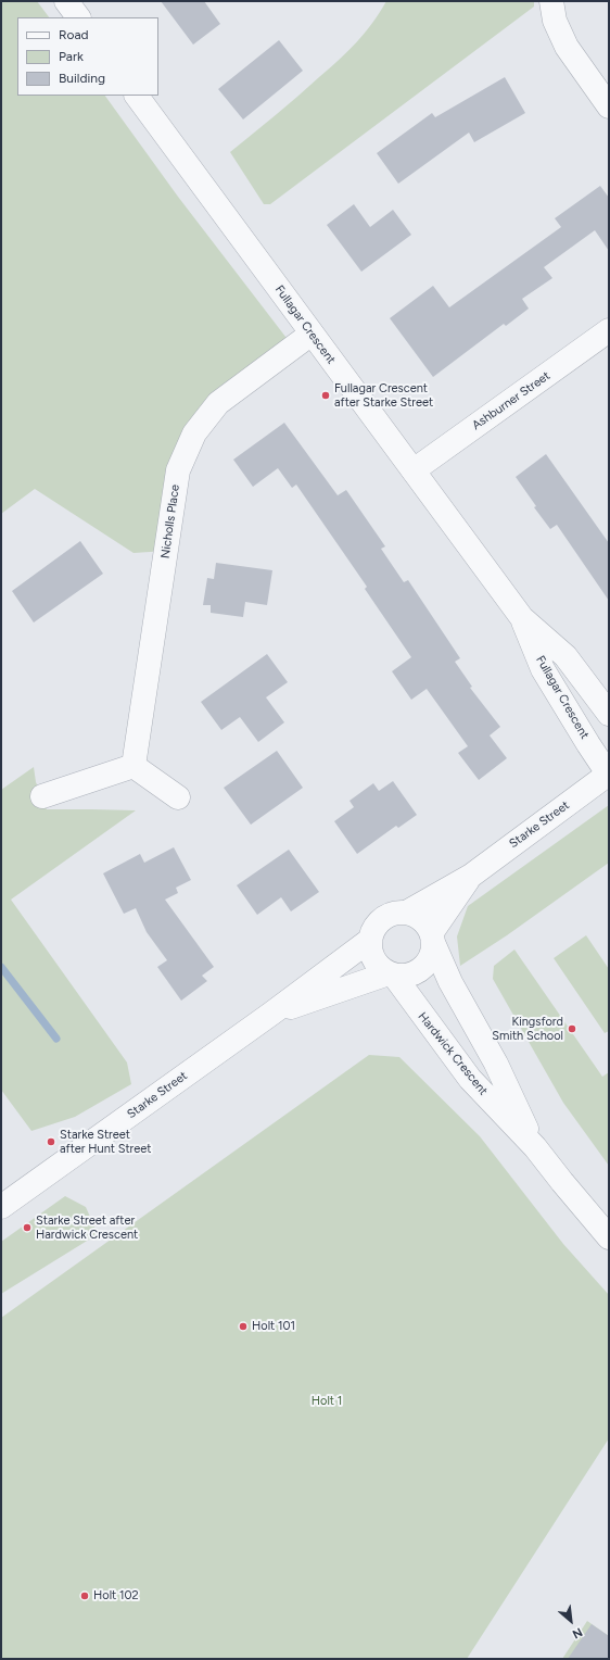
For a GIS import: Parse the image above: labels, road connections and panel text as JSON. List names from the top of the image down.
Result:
{
  "streets": {
    "street": [
      "Fullagar Crescent",
      "Ashburner Street",
      "Nicholls Place",
      "Starke Street",
      "Hardwick Crescent"
    ]
  },
  "crossings": [
    ["Fullagar Crescent", "Ashburner Street"],
    ["Fullagar Crescent", "Nicholls Place"],
    ["Fullagar Crescent", "Starke Street"],
    ["Starke Street", "Hardwick Crescent"]
  ],
  "parks": ["Holt 1"],
  "places": [
    "Fullagar Crescent after Starke Street",
    "Kingsford Smith School",
    "Starke Street after Hunt Street",
    "Starke Street after Hardwick Crescent",
    "Holt 101",
    "Holt 102"
  ],
  "legend": ["Road", "Park", "Building"],
  "north": "bottom right"
}
